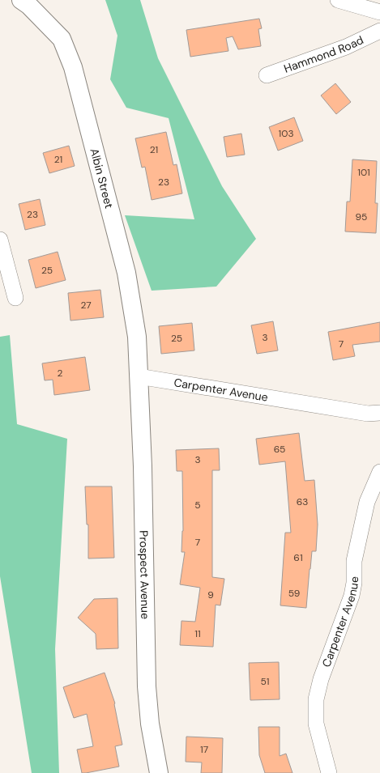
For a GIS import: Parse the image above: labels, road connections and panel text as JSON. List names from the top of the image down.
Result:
{
  "streets": {
    "main road": ["Albin Street", "Prospect Avenue"],
    "street": ["Hammond Road", "Carpenter Avenue"]
  },
  "crossings": [
    ["Albin Street", "Carpenter Avenue"],
    ["Albin Street", "Prospect Avenue"],
    ["Carpenter Avenue", "Prospect Avenue"]
  ],
  "house_numbers": [
    "103",
    "21",
    "21",
    "101",
    "23",
    "23",
    "95",
    "25",
    "27",
    "3",
    "25",
    "7",
    "2",
    "65",
    "3",
    "63",
    "5",
    "7",
    "61",
    "59",
    "9",
    "11",
    "51",
    "17"
  ]
}
